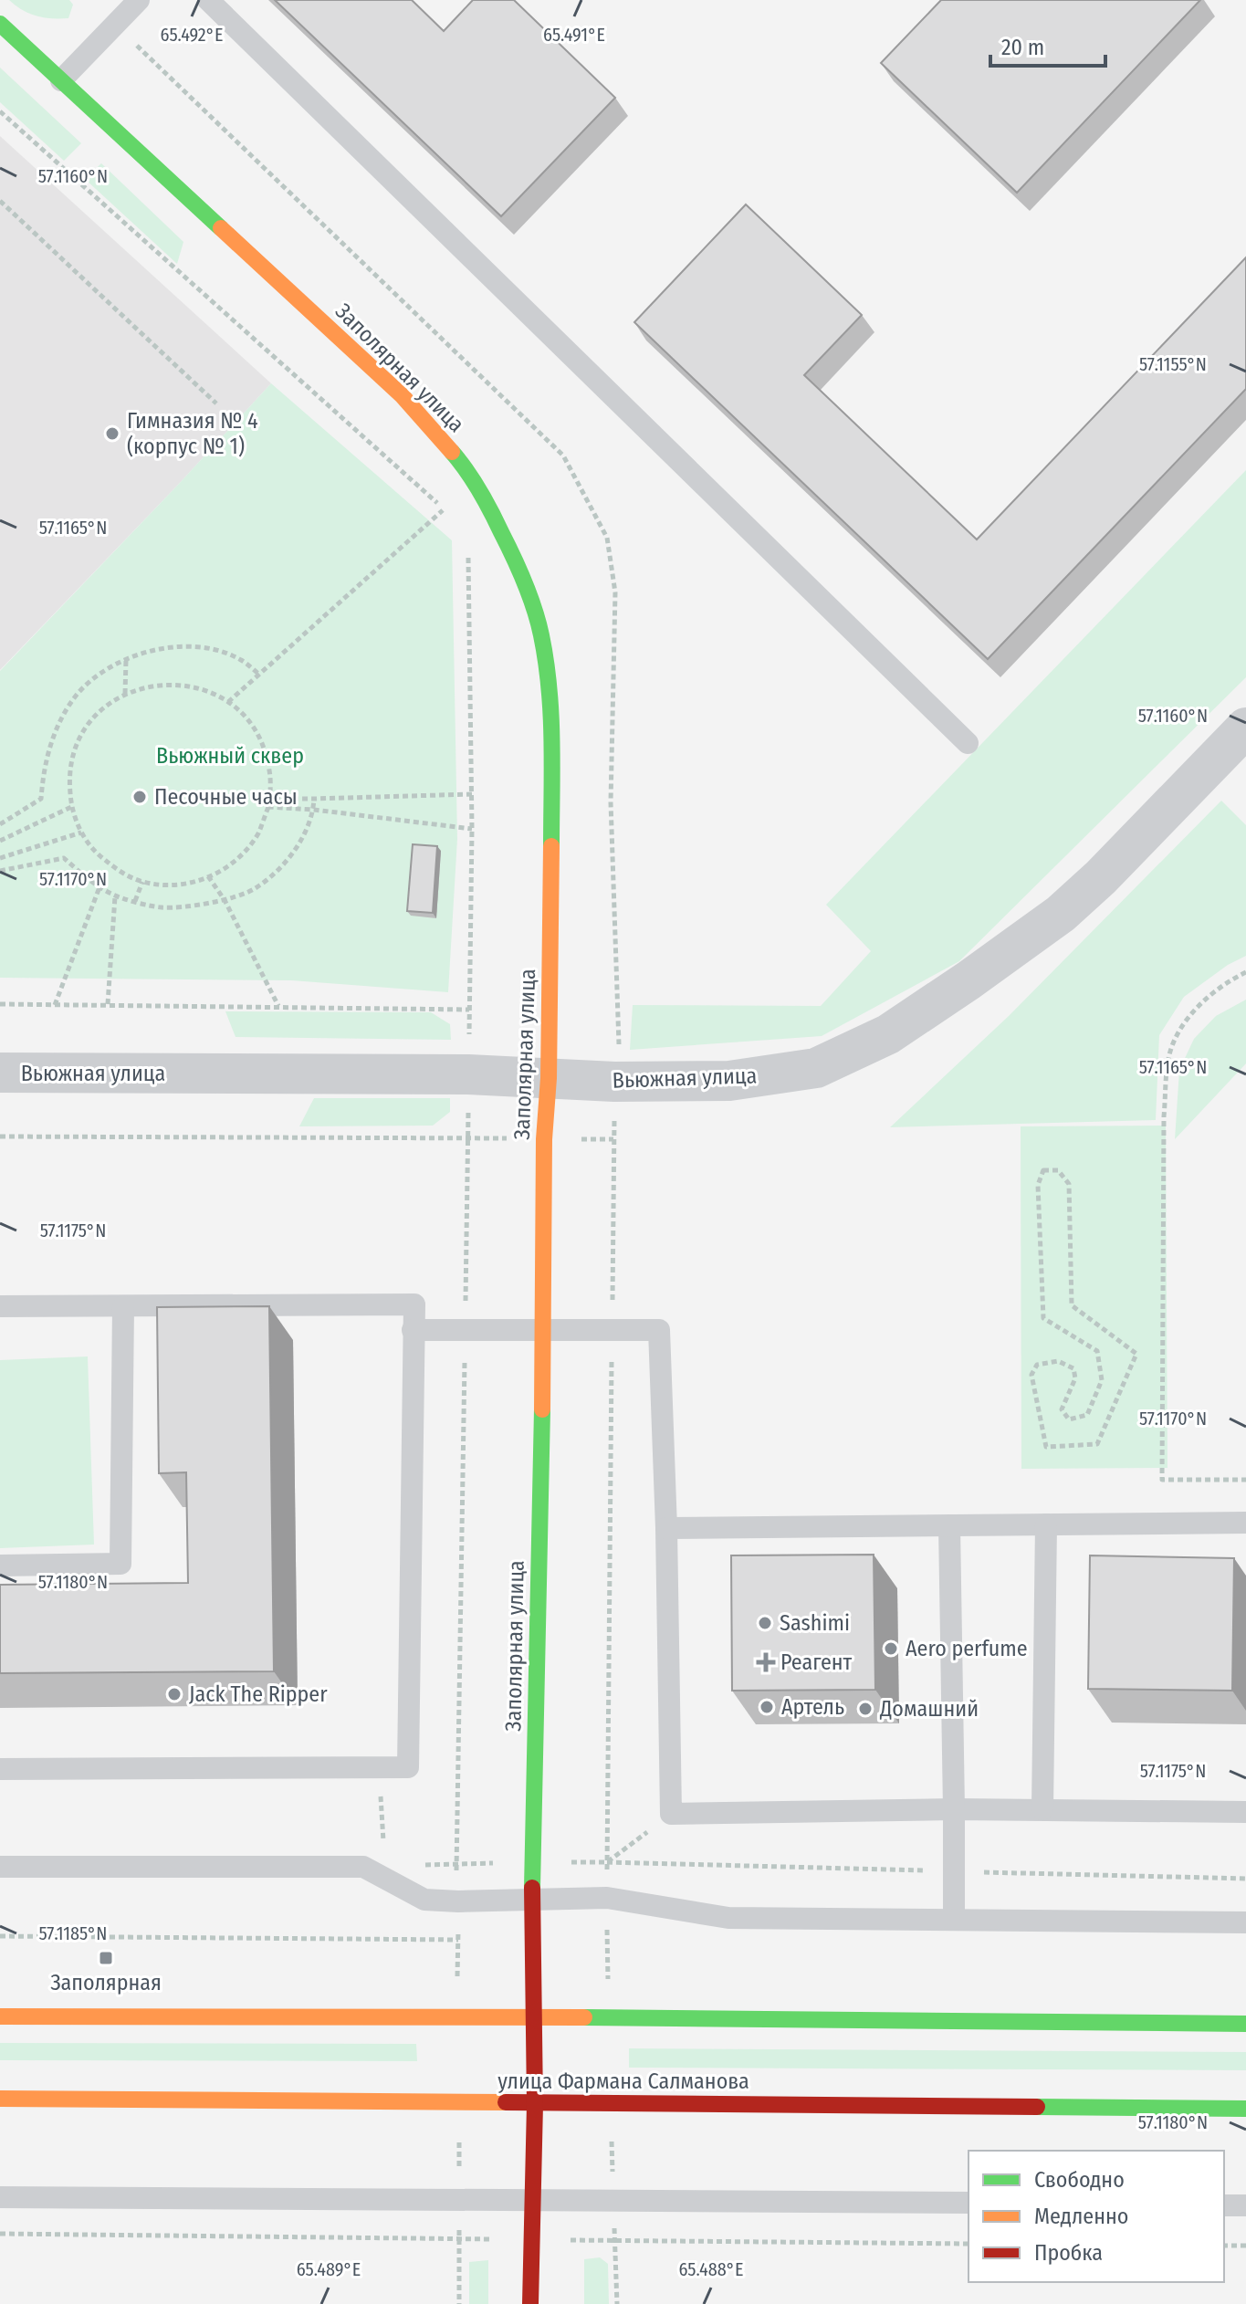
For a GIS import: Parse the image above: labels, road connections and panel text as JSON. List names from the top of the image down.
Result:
{
  "streets": {
    "street": ["Заполярная улица", "Вьюжная улица", "улица Фармана Салманова"]
  },
  "crossings": [
    ["Заполярная улица", "Вьюжная улица"],
    ["Заполярная улица", "улица Фармана Салманова"]
  ],
  "parks": ["Вьюжный сквер"],
  "places": {
    "other": [
      "Гимназия № 4 (корпус № 1)",
      "Песочные часы",
      "Sashimi",
      "Aero perfume",
      "Jack The Ripper",
      "Артель",
      "Домашний"
    ],
    "health": ["Реагент"],
    "transit": ["Заполярная"]
  },
  "legend": ["Свободно", "Медленно", "Пробка"],
  "scale_bar": "20 m",
  "coordinates": [
    "65.492°E",
    "65.491°E",
    "57.1160°N",
    "57.1155°N",
    "57.1165°N",
    "57.1170°N",
    "57.1175°N",
    "57.1180°N",
    "57.1185°N",
    "65.489°E",
    "65.488°E"
  ]
}
